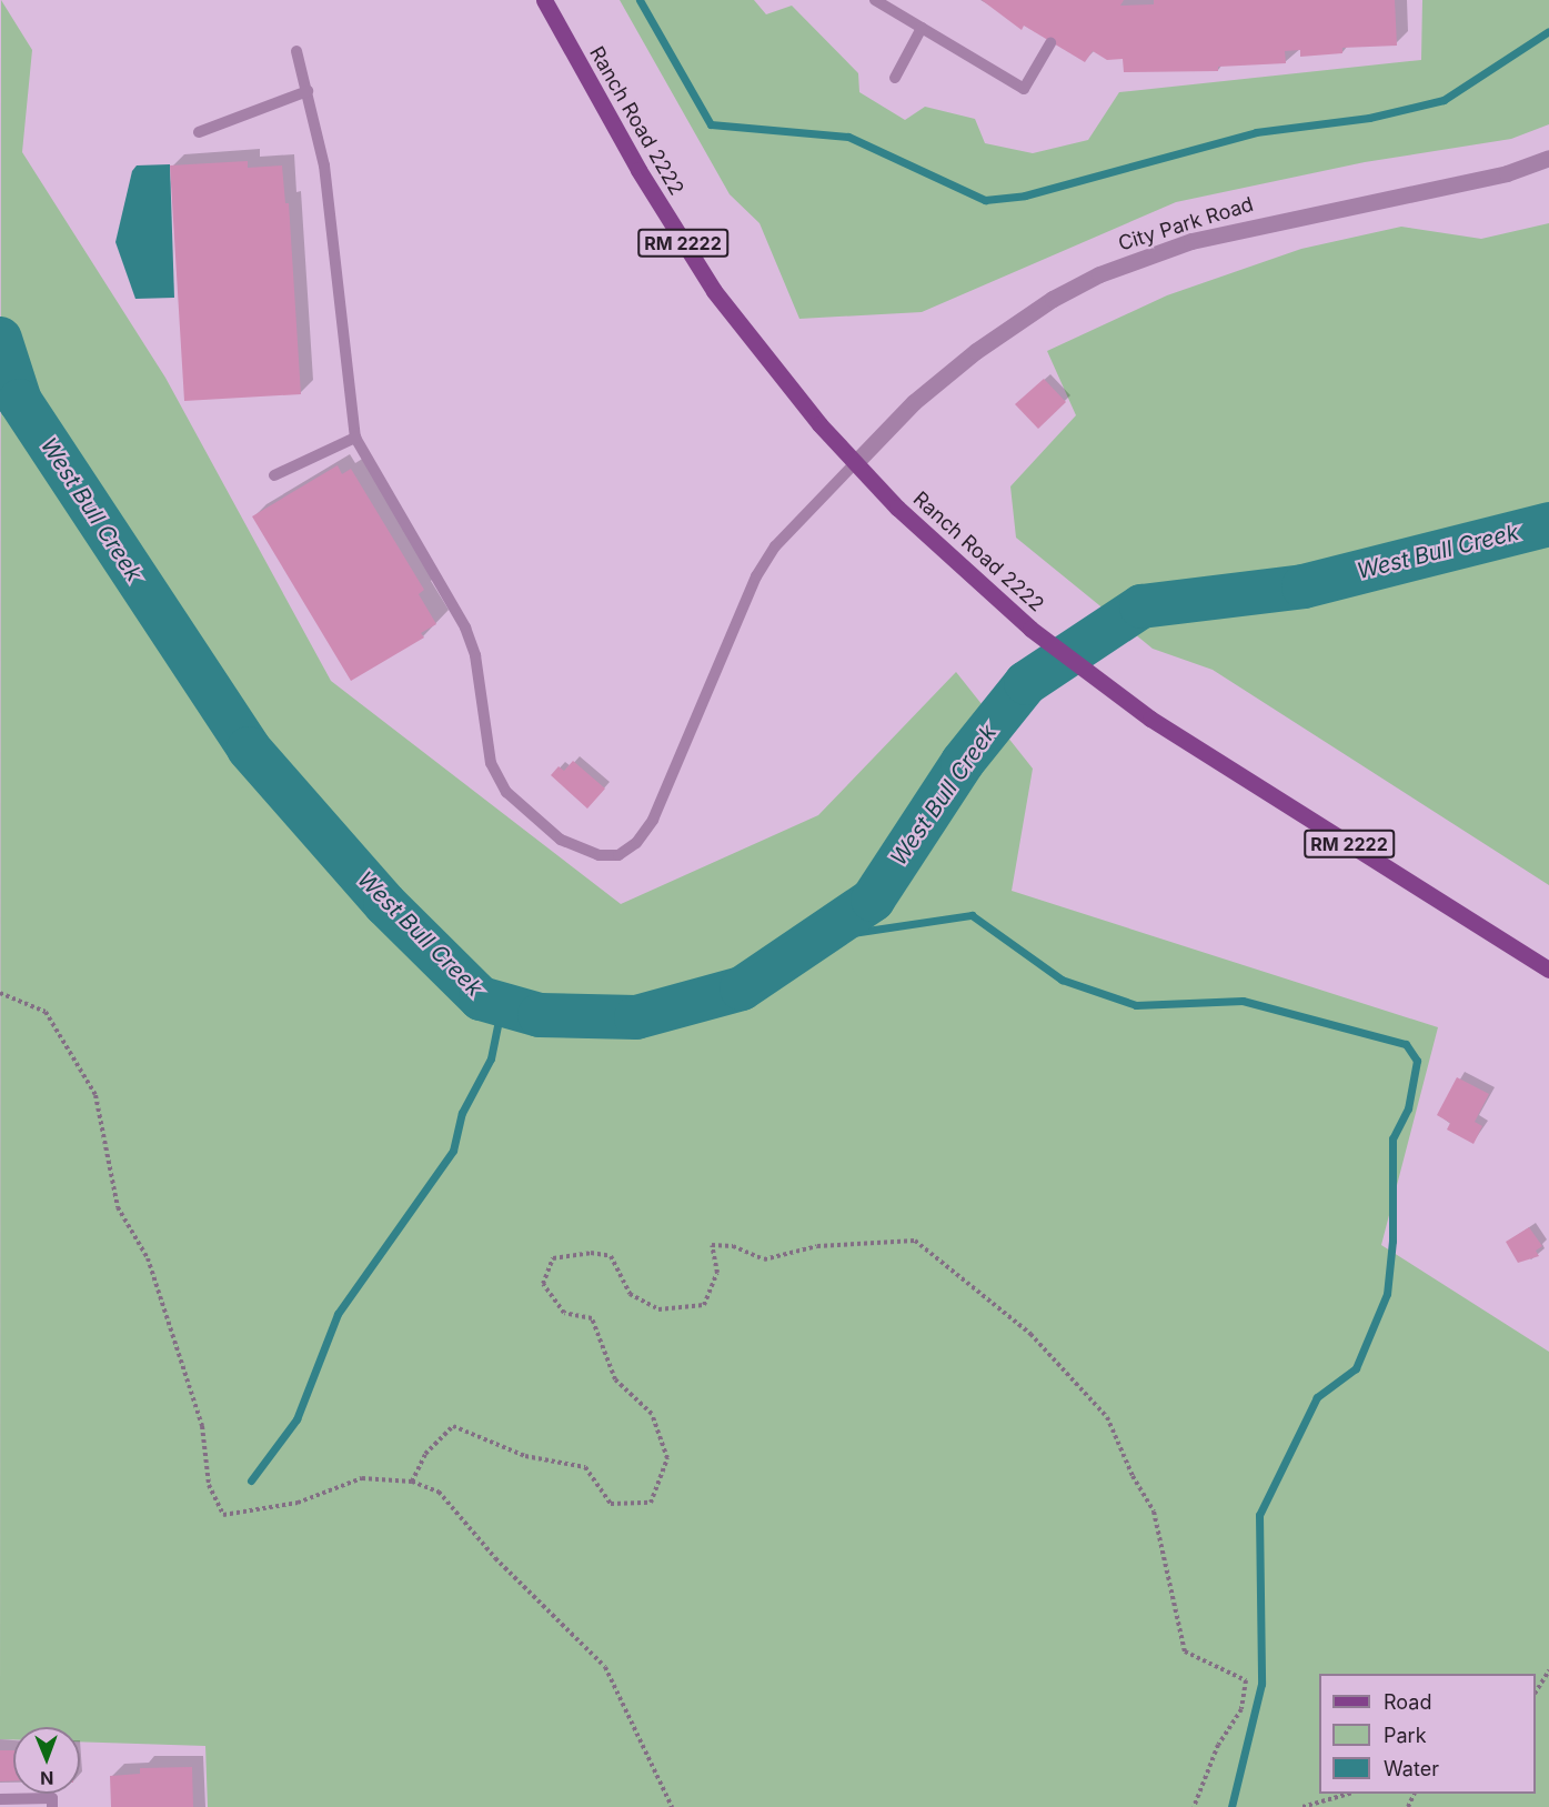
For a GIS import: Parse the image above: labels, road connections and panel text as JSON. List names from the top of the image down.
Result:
{
  "streets": {
    "main road": ["Ranch Road 2222", "RM 2222"],
    "street": ["City Park Road"]
  },
  "crossings": [
    ["Ranch Road 2222", "City Park Road"]
  ],
  "water": ["West Bull Creek"],
  "legend": ["Road", "Park", "Water"],
  "north": "bottom"
}
